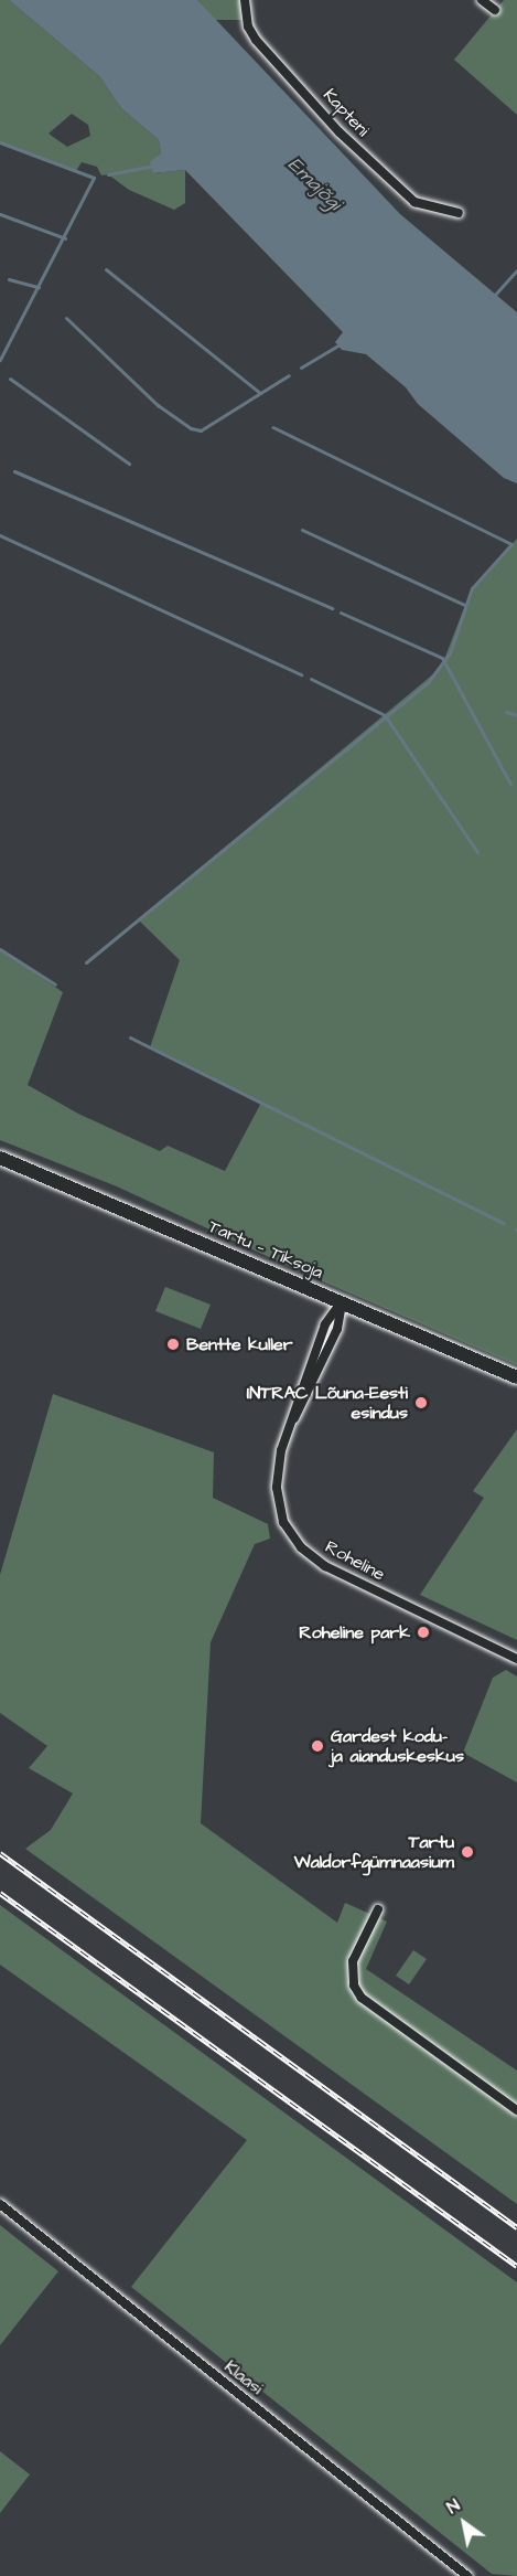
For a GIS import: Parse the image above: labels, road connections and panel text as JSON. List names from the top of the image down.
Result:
{
  "streets": {
    "main road": ["Tartu — Tiksoja"],
    "street": ["Kapteni", "Roheline", "Klaasi"]
  },
  "crossings": [
    ["Tartu — Tiksoja", "Roheline"]
  ],
  "water": ["Emajõgi"],
  "places": [
    "Bentte kuller",
    "INTRAC Lõuna-Eesti esindus",
    "Roheline park",
    "Gardest kodu- ja aianduskeskus",
    "Tartu Waldorfgümnaasium"
  ],
  "north": "top left"
}
